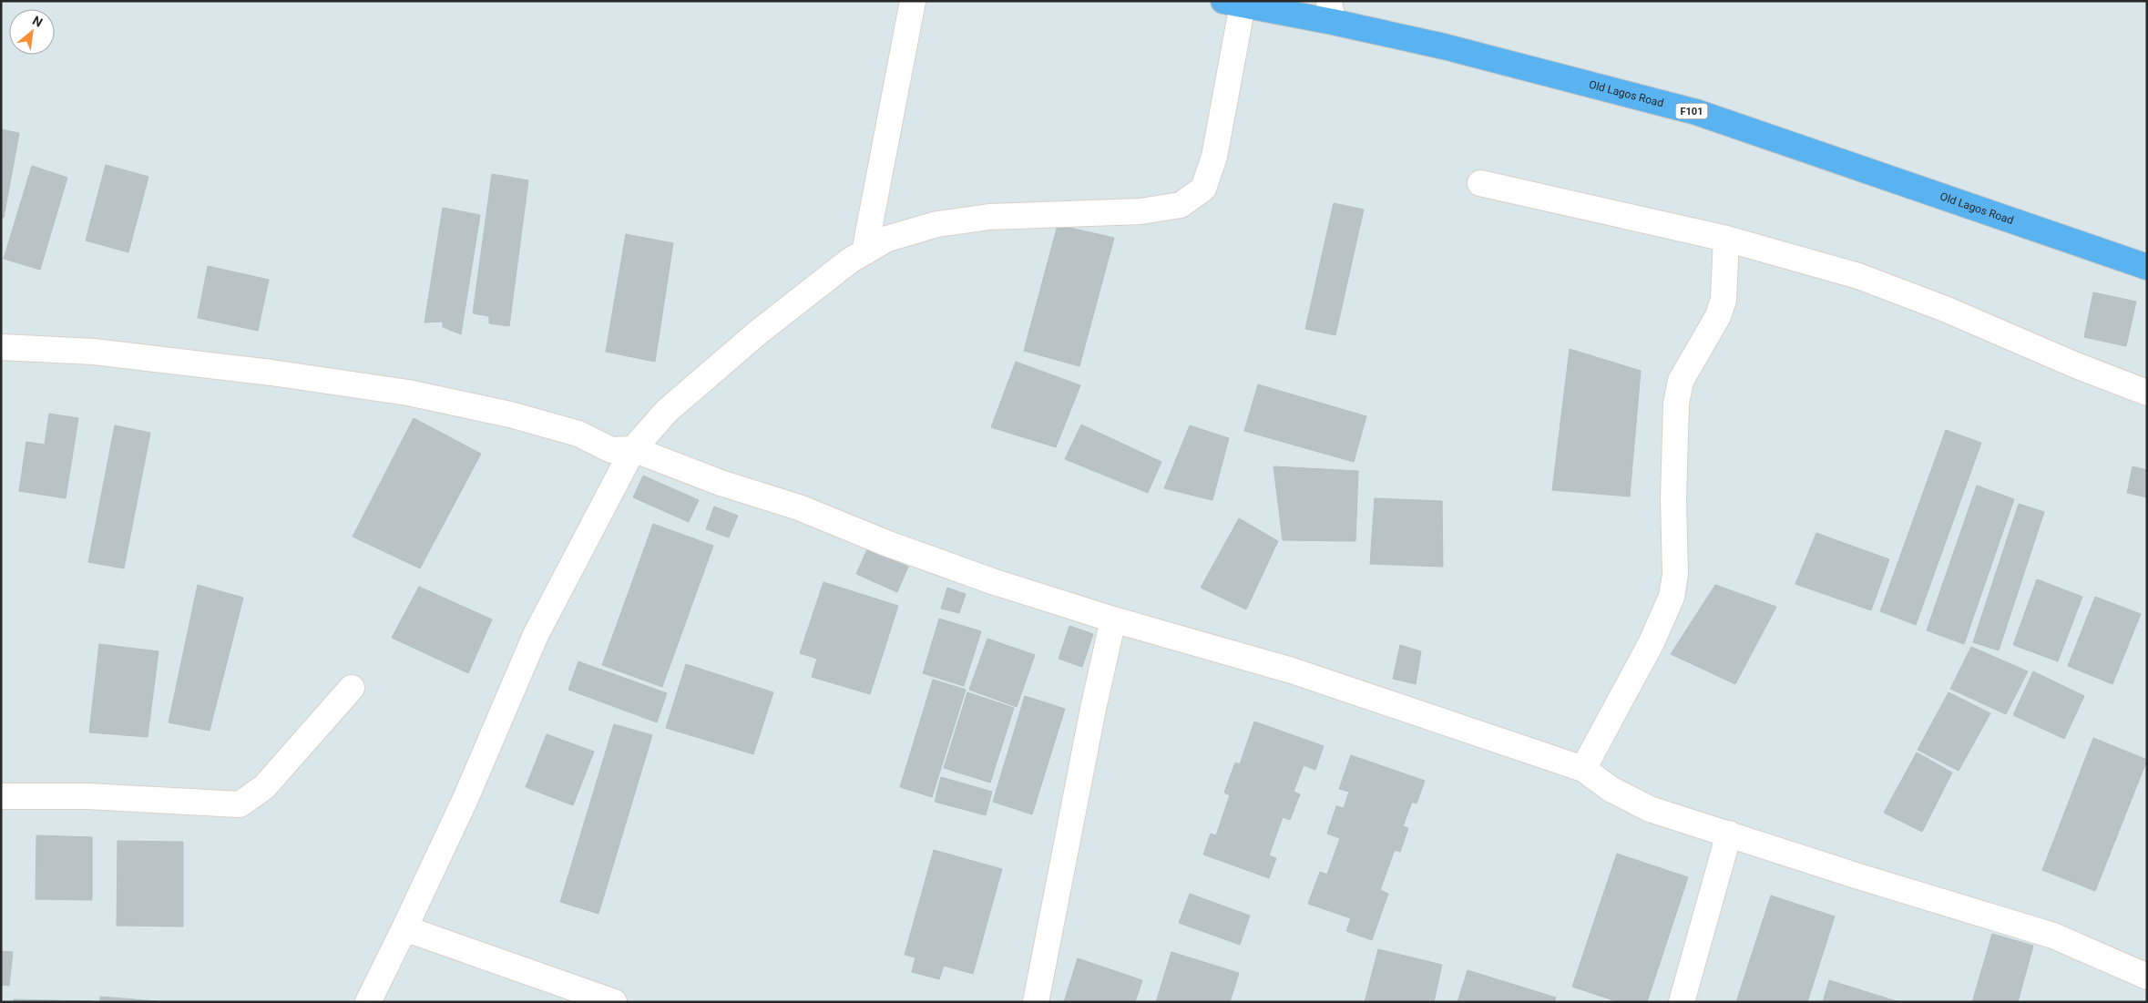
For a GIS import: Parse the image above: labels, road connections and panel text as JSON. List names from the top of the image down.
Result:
{
  "streets": {
    "main road": ["Old Lagos Road", "F101"]
  },
  "north": "top right"
}
